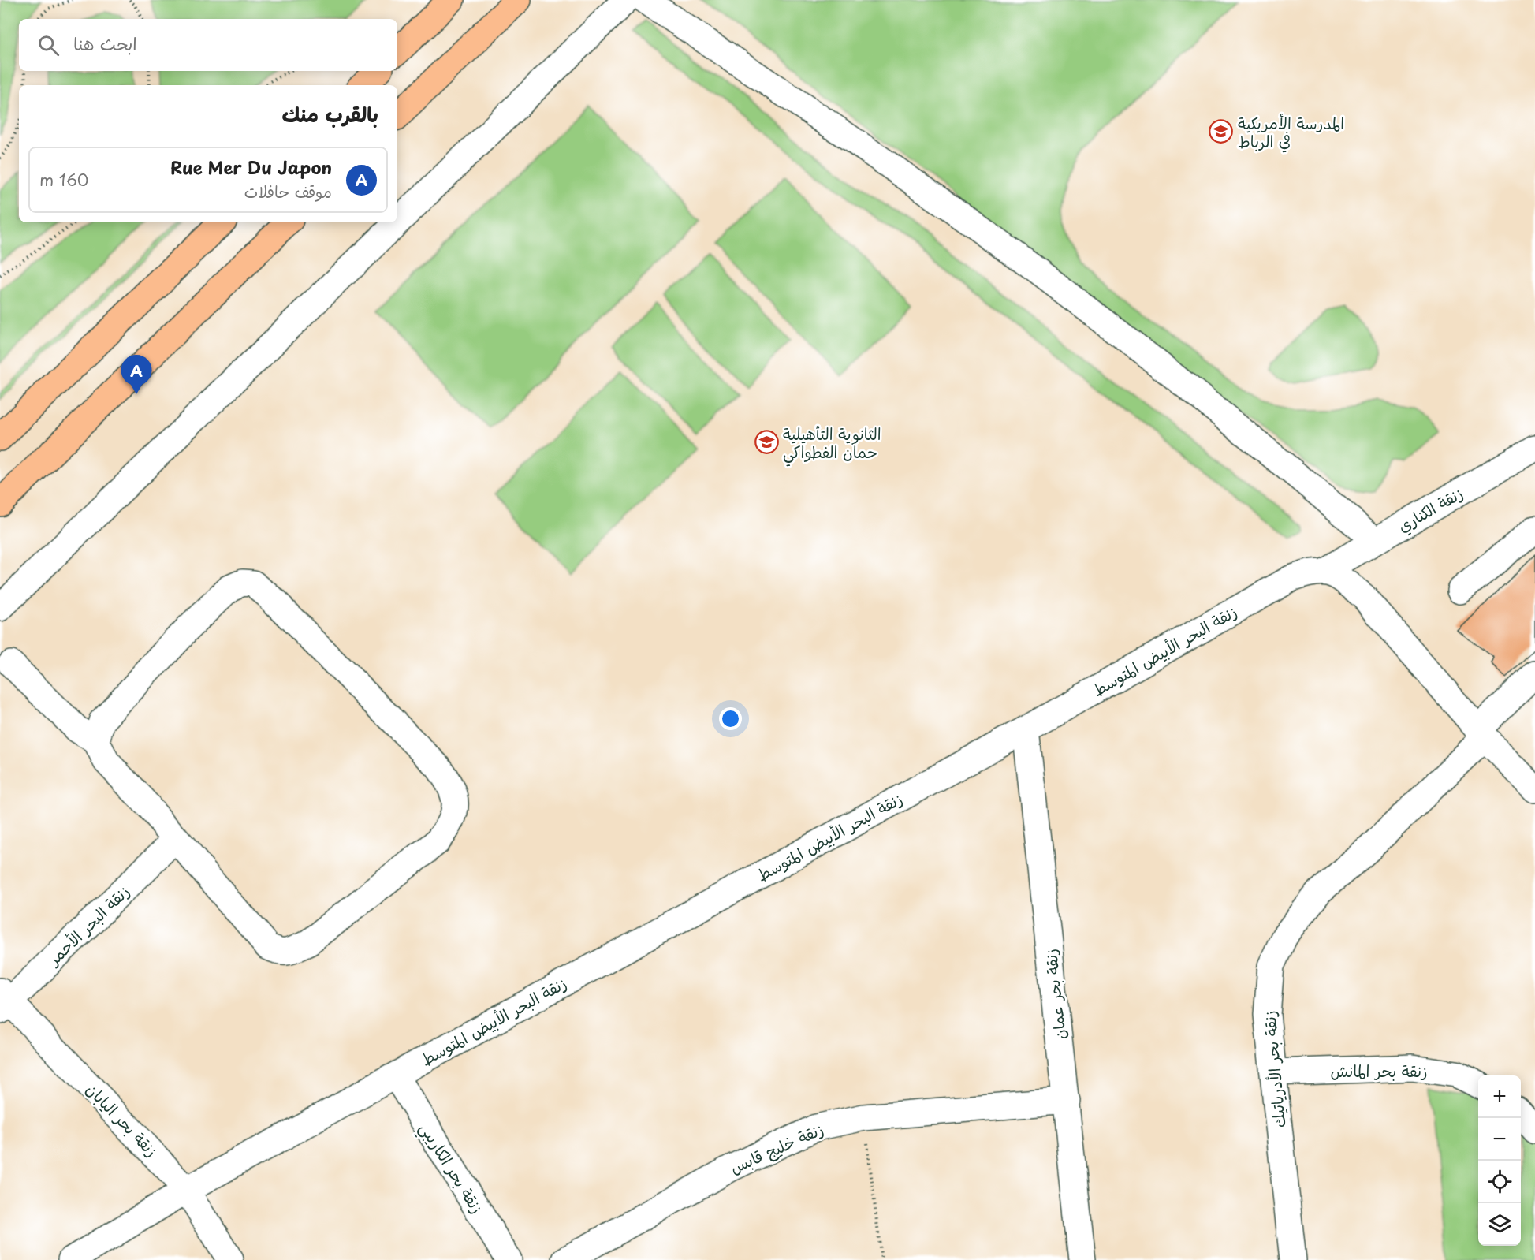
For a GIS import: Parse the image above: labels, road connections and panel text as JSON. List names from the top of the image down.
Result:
{
  "streets": {
    "street": [
      "زنقة الكناري",
      "زنقة البحر الأبيض المتوسط",
      "زنقة البحر الأحمر",
      "زنقة بحر عمان",
      "زنقة بحر الأدرياتيك",
      "زنقة بحر المانش",
      "زنقة بحر اليابان",
      "زنقة خليج قابس",
      "زنقة بحر الكاريبي"
    ]
  },
  "crossings": [
    ["زنقة الكناري", "زنقة البحر الأبيض المتوسط"],
    ["زنقة البحر الأبيض المتوسط", "زنقة بحر عمان"],
    ["زنقة البحر الأبيض المتوسط", "زنقة بحر اليابان"],
    ["زنقة البحر الأبيض المتوسط", "زنقة بحر الكاريبي"],
    ["زنقة البحر الأحمر", "زنقة بحر اليابان"],
    ["زنقة بحر عمان", "زنقة خليج قابس"],
    ["زنقة بحر الأدرياتيك", "زنقة بحر المانش"]
  ],
  "places": {
    "school or university": ["المدرسة الأمريكية في الرباط", "الثانوية التأهيلية حمان الفطواكي"]
  },
  "page": {
    "search": "ابحث هنا",
    "heading": "بالقرب منك",
    "list": [
      {
        "mark": "A",
        "name": "Rue Mer Du Japon",
        "note": "موقف حافلات",
        "value": "160 m"
      }
    ],
    "pins": "A",
    "map_buttons": ["+", "−"]
  }
}
